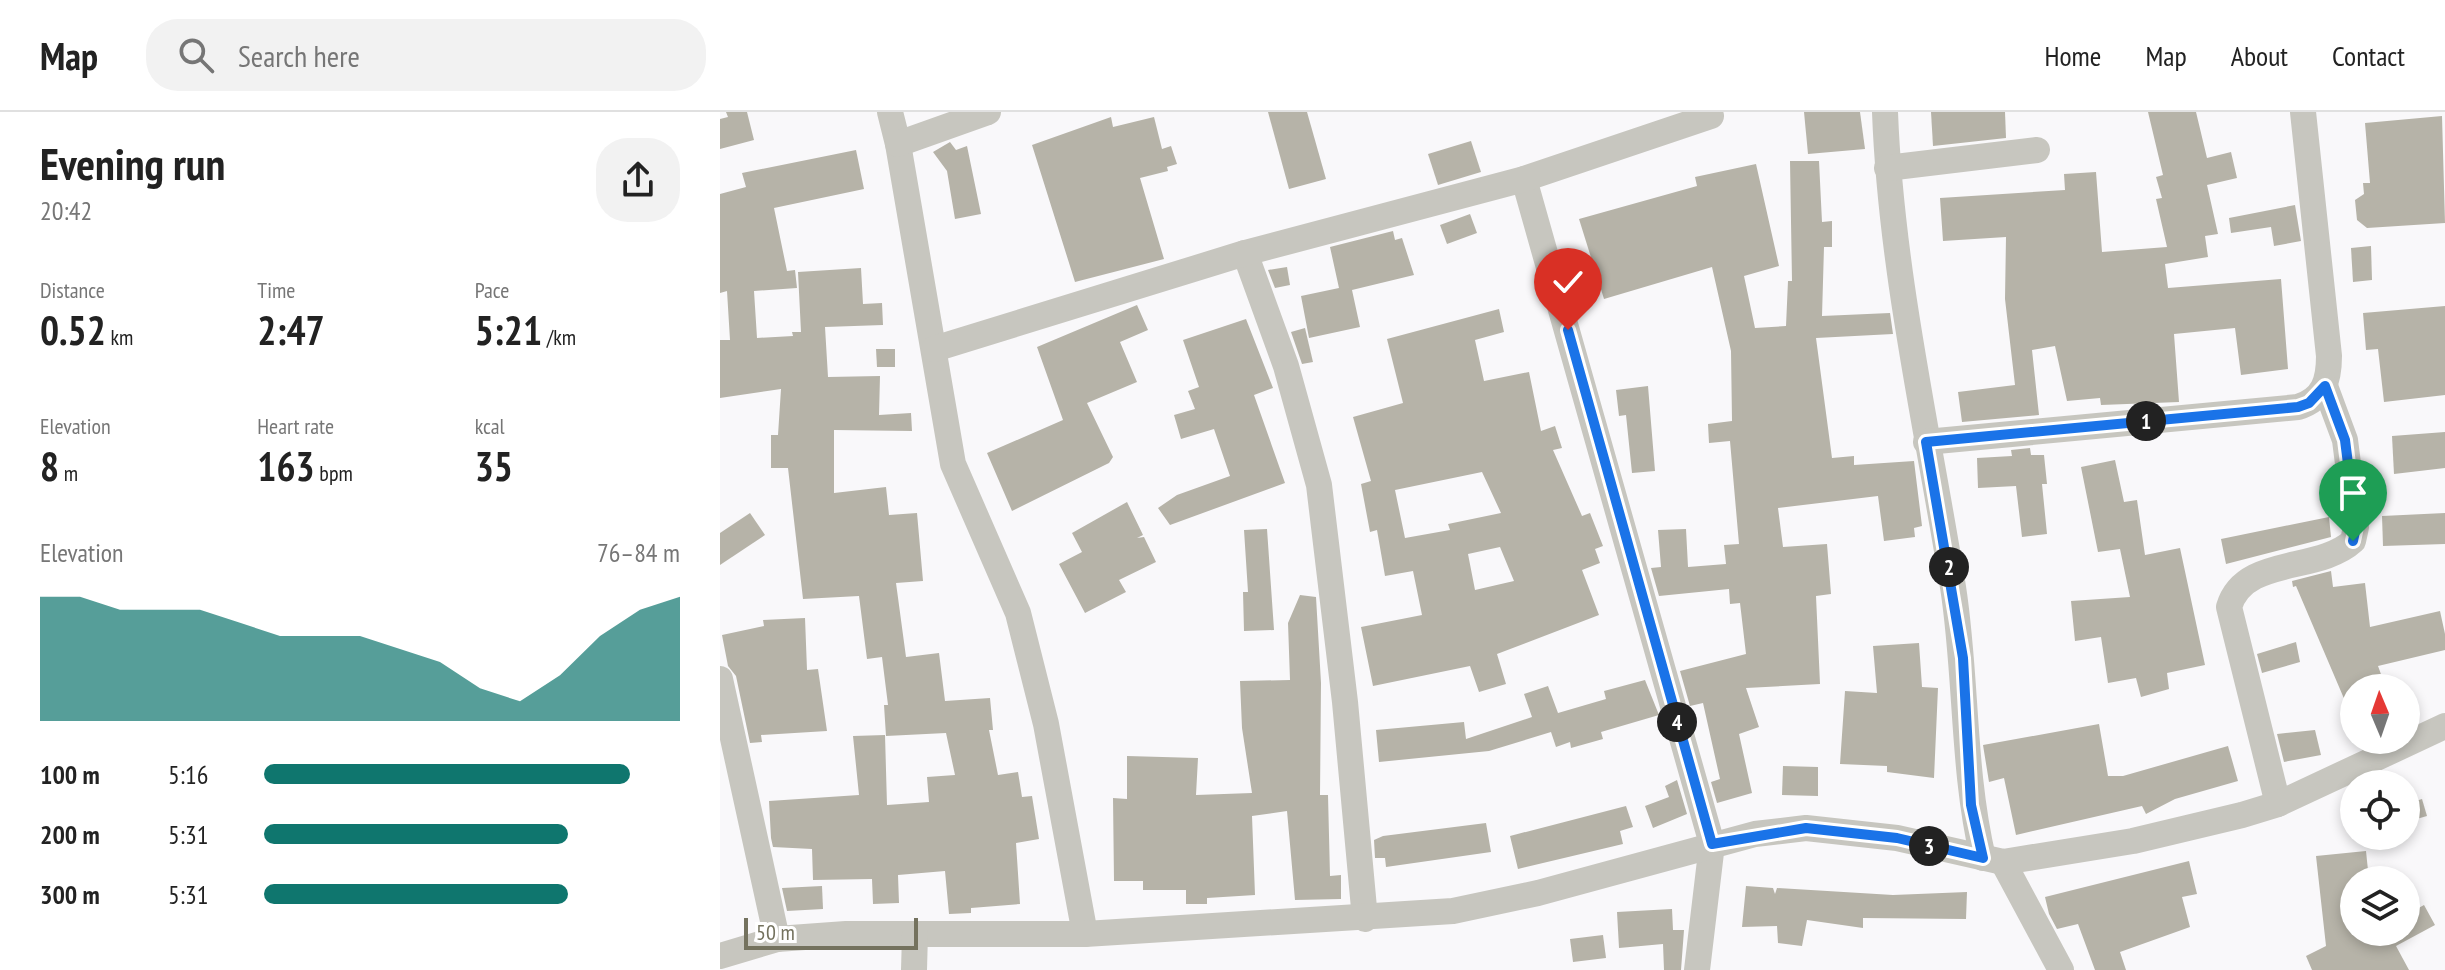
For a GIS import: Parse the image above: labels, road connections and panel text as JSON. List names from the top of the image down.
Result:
{
  "scale_bar": "50 m",
  "north": "top",
  "page": {
    "header": "Map",
    "search": "Search here",
    "nav": [
      "Home",
      "Map",
      "About",
      "Contact"
    ],
    "heading": ["Evening run", "20:42"],
    "stats": [
      ["Distance", "0.52 km"],
      ["Time", "2:47"],
      ["Pace", "5:21 /km"],
      ["Elevation", "8 m"],
      ["Heart rate", "163 bpm"],
      ["kcal", "35"]
    ],
    "pins": [
      "1",
      "2",
      "4",
      "3"
    ],
    "chart": ["Elevation", "76–84 m"],
    "list": [
      {
        "name": "100 m",
        "note": "5:16"
      },
      {
        "name": "200 m",
        "note": "5:31"
      },
      {
        "name": "300 m",
        "note": "5:31"
      }
    ],
    "scale": "50 m"
  }
}
